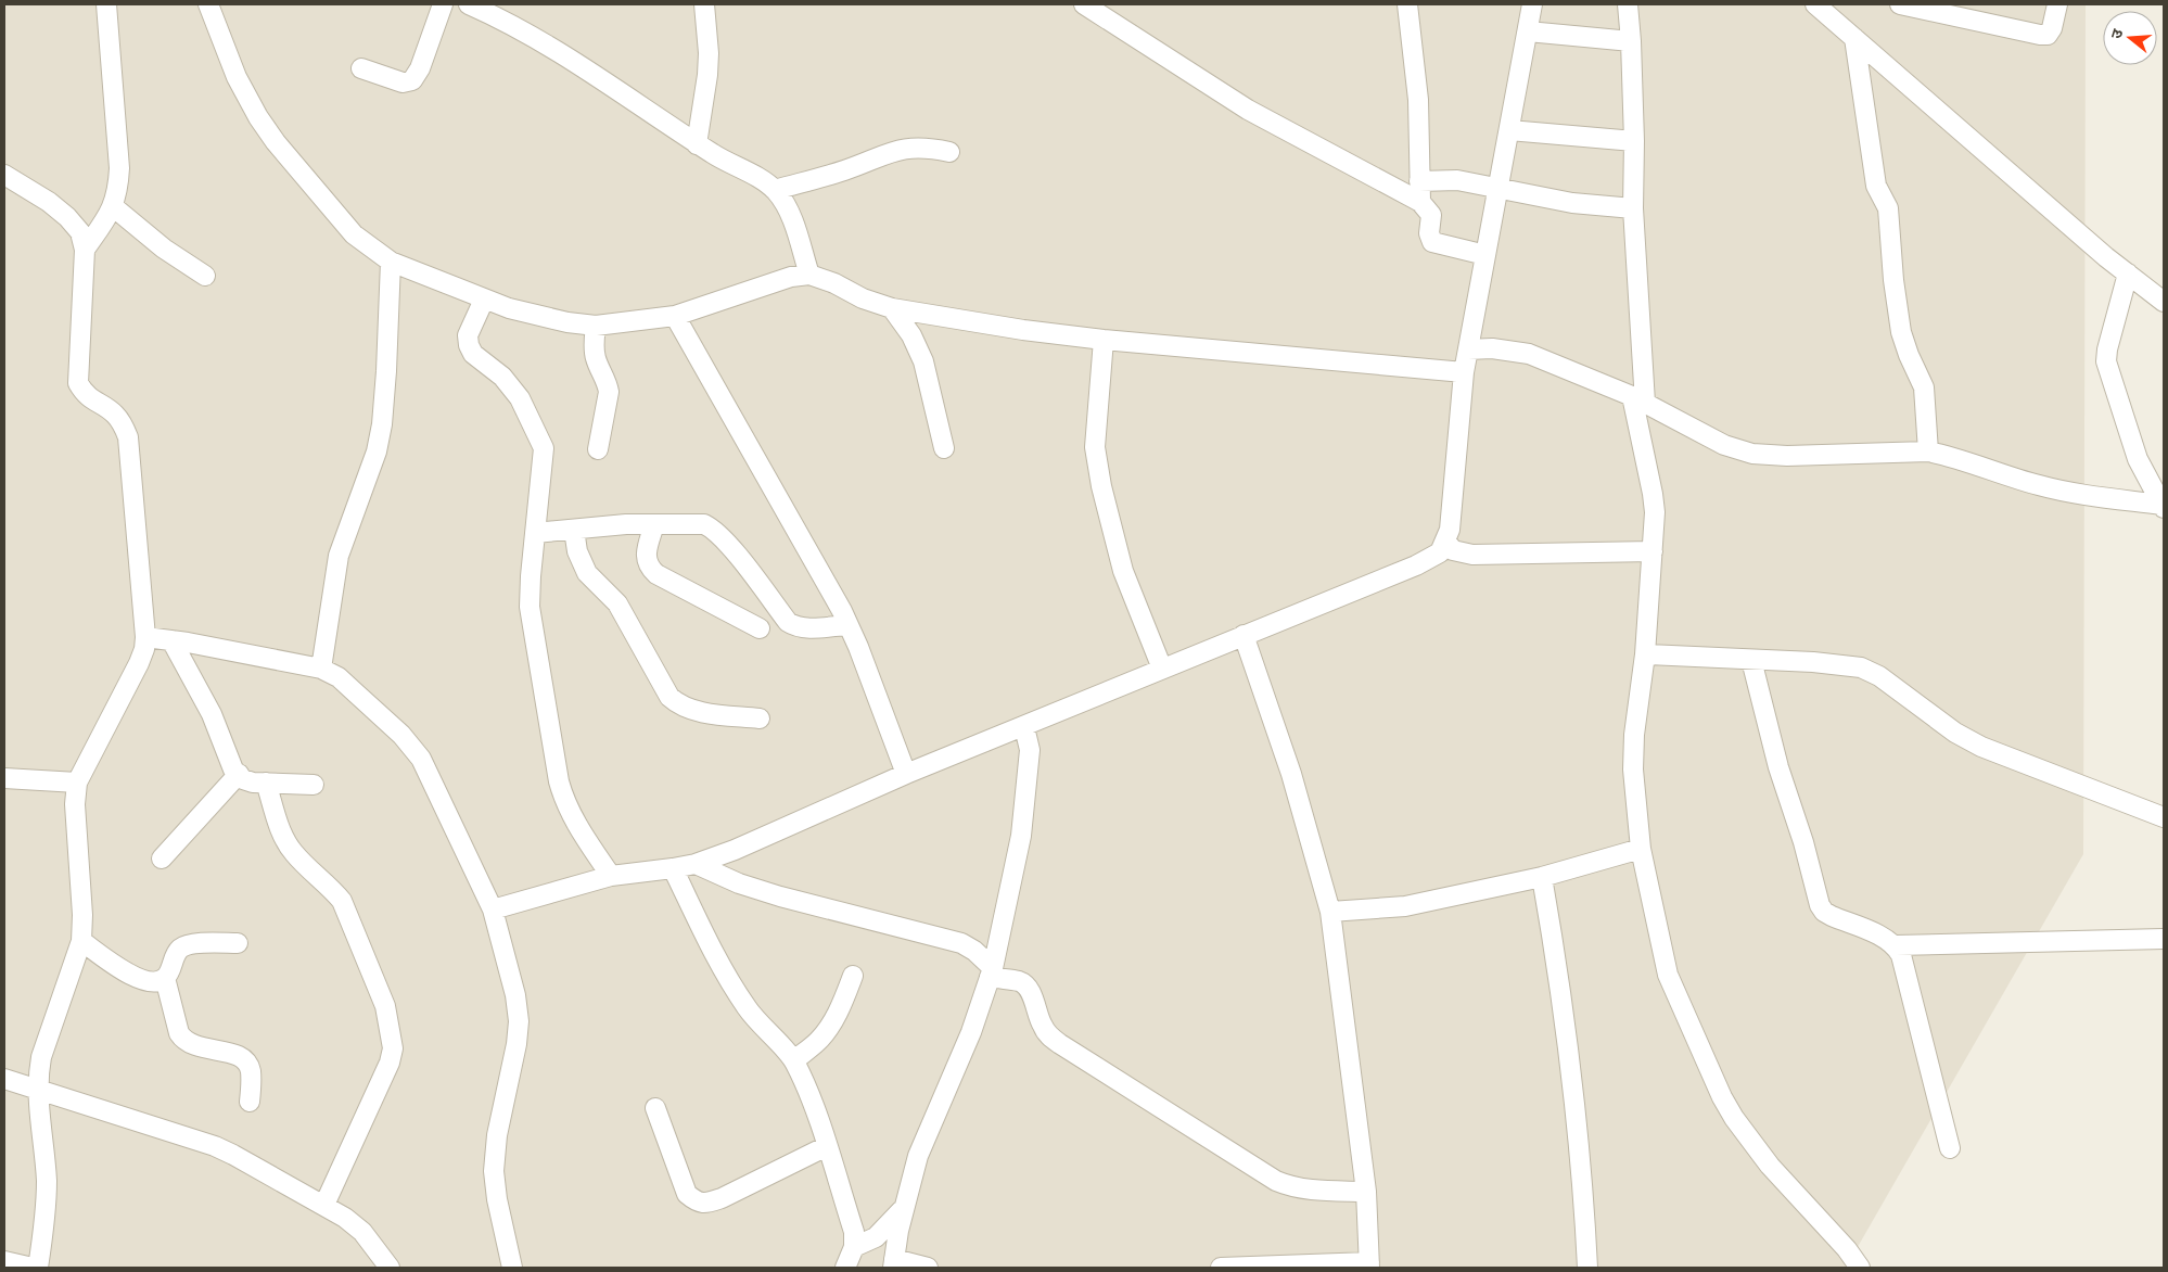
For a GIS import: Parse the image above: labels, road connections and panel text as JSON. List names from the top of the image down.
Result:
{
  "north": "left"
}
